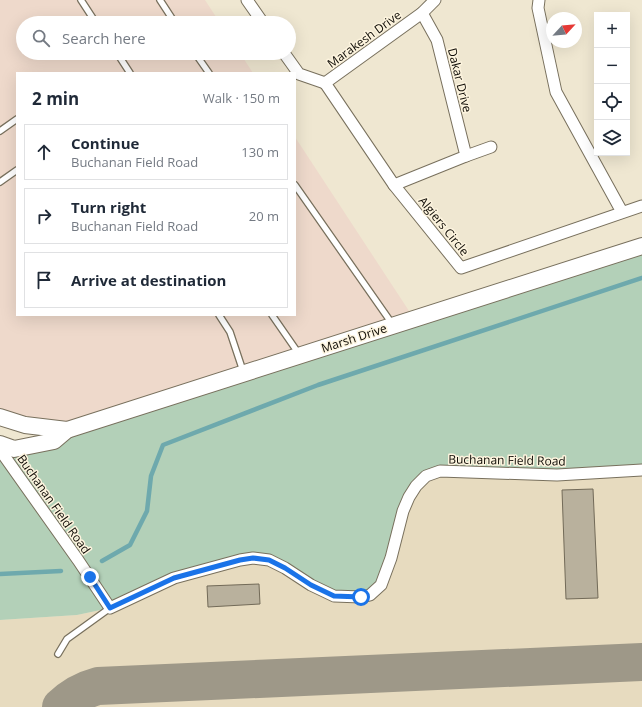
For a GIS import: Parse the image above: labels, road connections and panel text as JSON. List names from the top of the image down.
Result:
{
  "streets": {
    "street": [
      "Marakesh Drive",
      "Dakar Drive",
      "Algiers Circle",
      "Marsh Drive",
      "Buchanan Field Road"
    ]
  },
  "crossings": [
    ["Marakesh Drive", "Dakar Drive"],
    ["Marakesh Drive", "Algiers Circle"]
  ],
  "north": "top right",
  "page": {
    "map_buttons": ["+", "−"],
    "search": "Search here",
    "heading": ["2 min", "Walk · 150 m"],
    "list": [
      ["Continue", "Buchanan Field Road", "130 m"],
      ["Turn right", "Buchanan Field Road", "20 m"],
      "Arrive at destination"
    ]
  }
}
